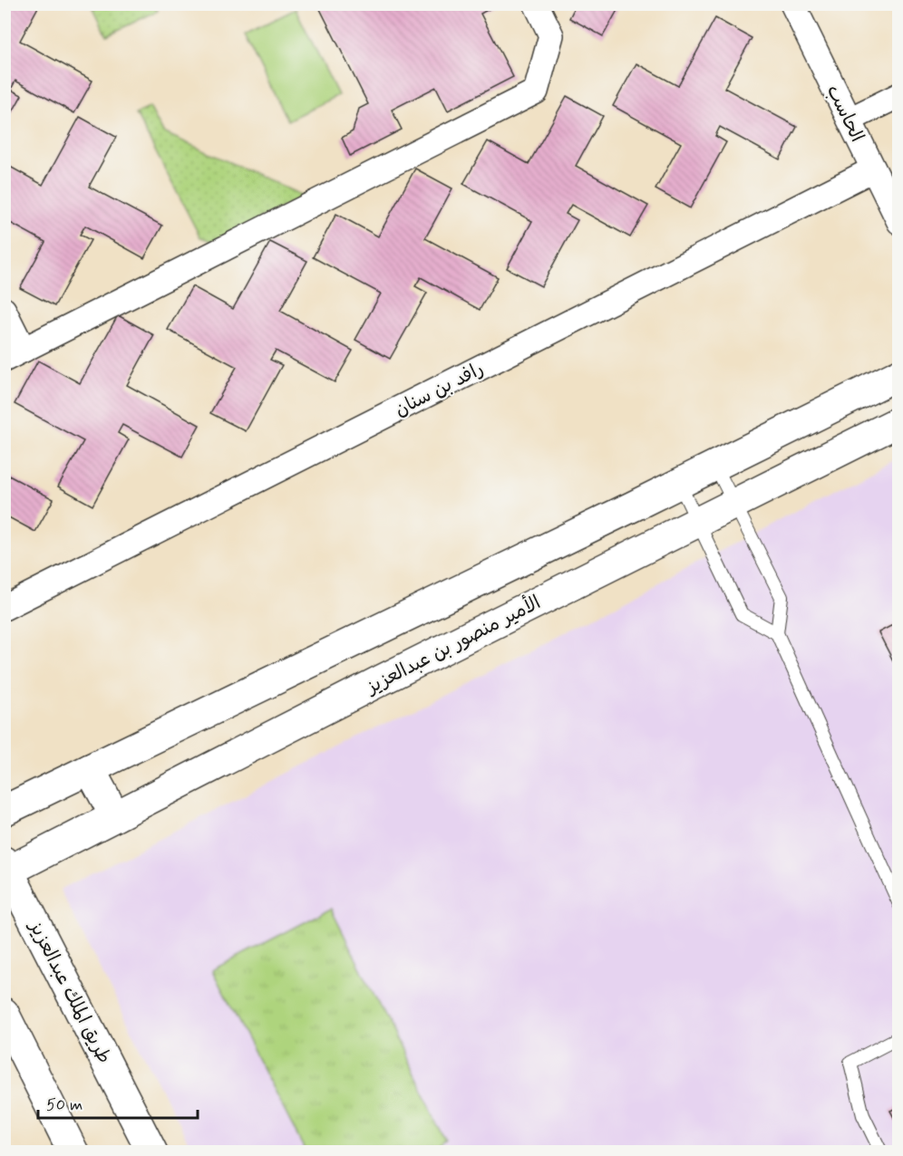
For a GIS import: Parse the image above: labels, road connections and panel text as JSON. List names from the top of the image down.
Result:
{
  "streets": {
    "street": [
      "الحاسب",
      "رافد بن سنان",
      "الأمير منصور بن عبدالعزيز",
      "طريق الملك عبدالعزيز"
    ]
  },
  "crossings": [
    ["الحاسب", "رافد بن سنان"],
    ["الأمير منصور بن عبدالعزيز", "طريق الملك عبدالعزيز"]
  ],
  "scale_bar": "50 m"
}
